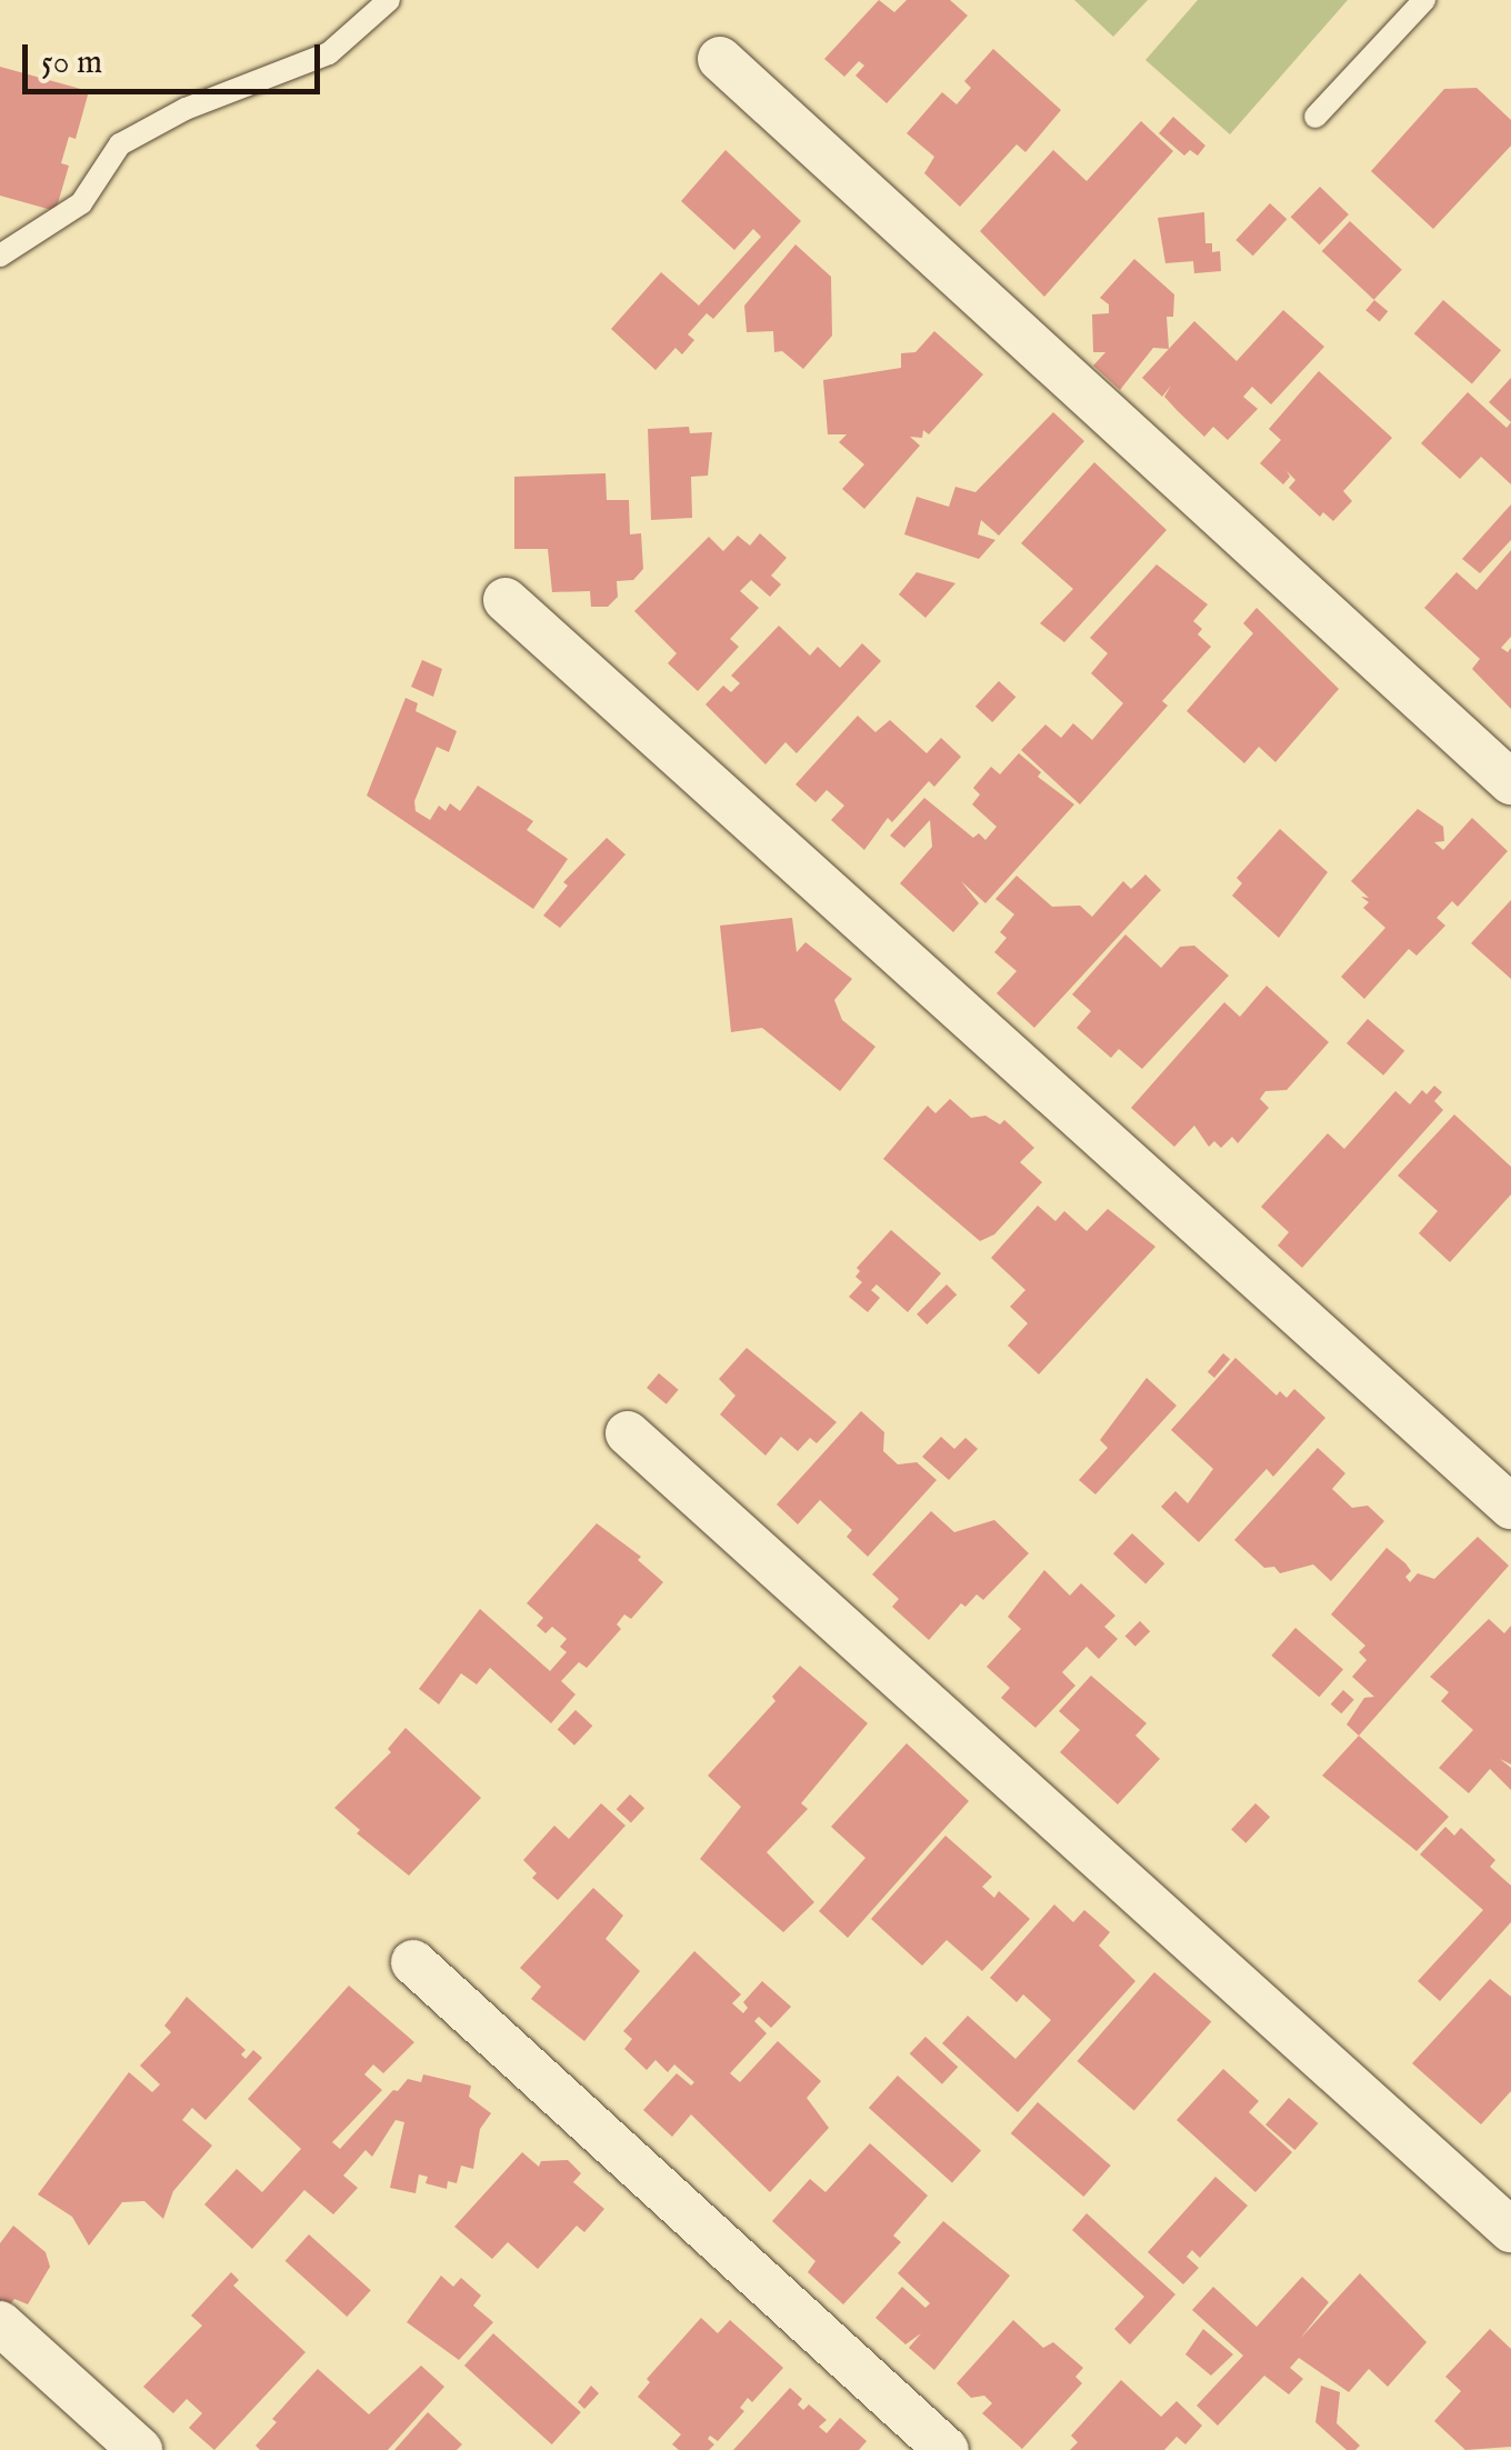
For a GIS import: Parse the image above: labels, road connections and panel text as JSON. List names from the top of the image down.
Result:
{
  "scale_bar": "50 m"
}
